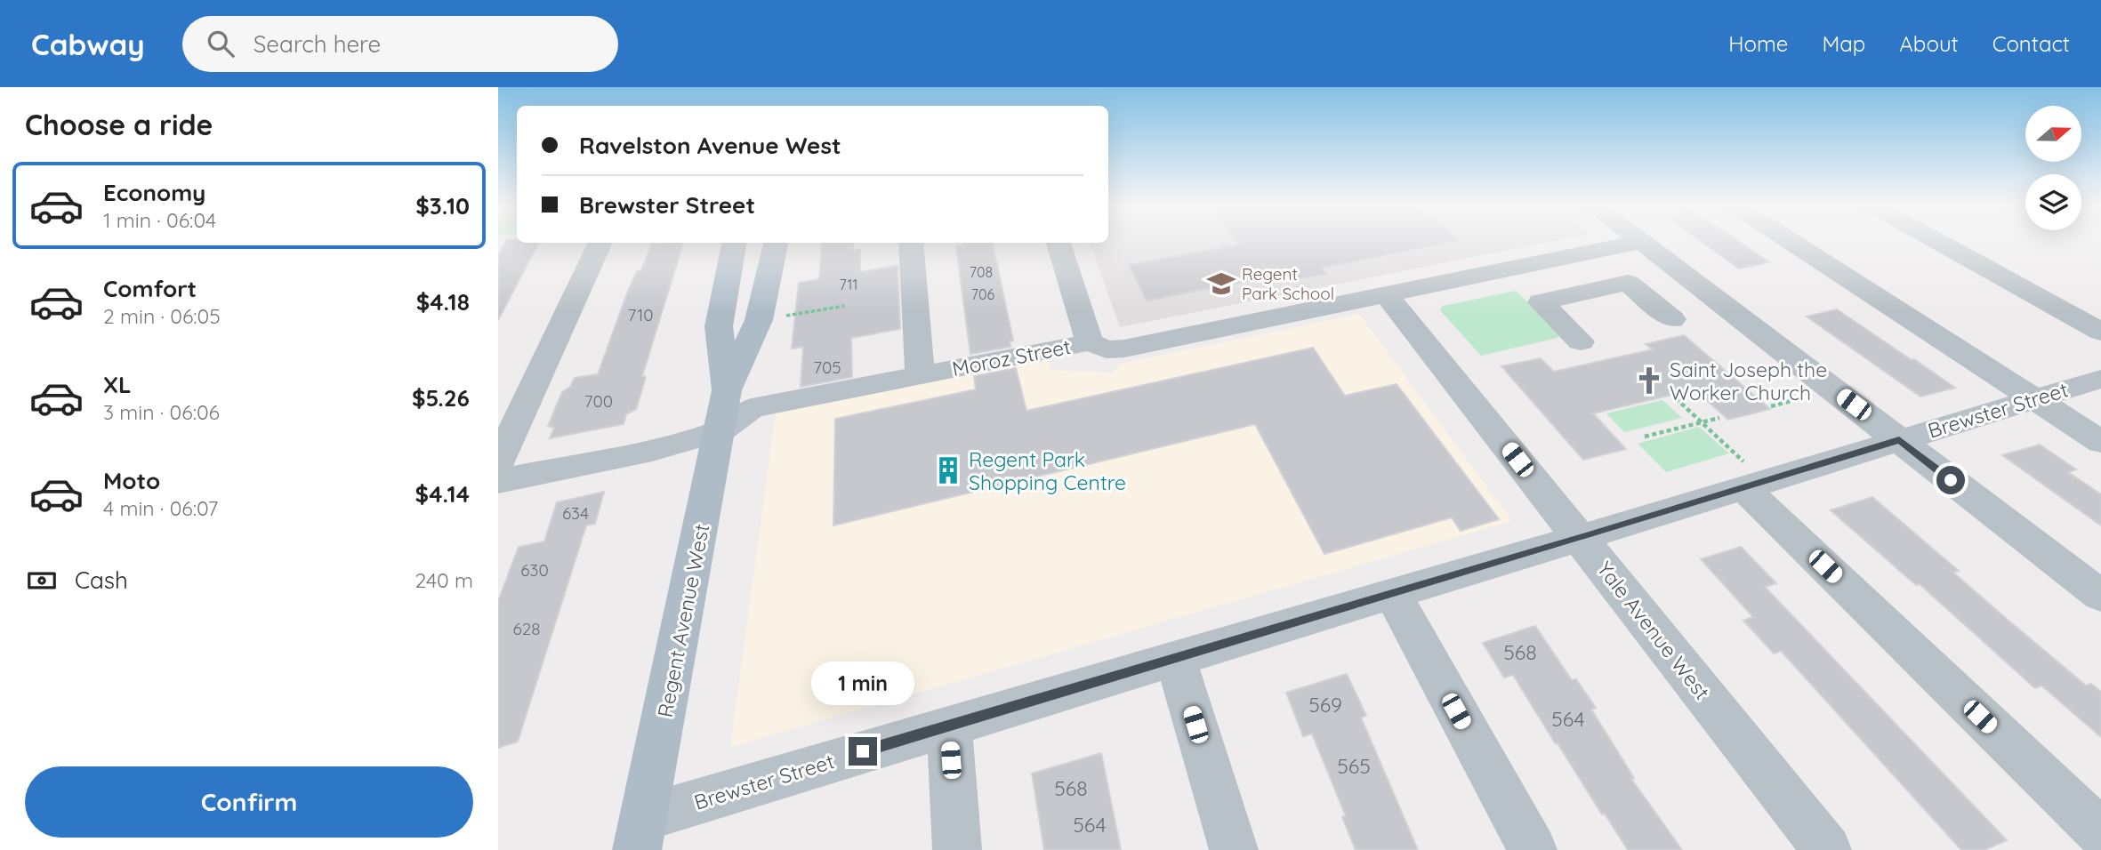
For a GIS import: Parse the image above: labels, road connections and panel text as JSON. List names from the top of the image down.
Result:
{
  "streets": {
    "main road": ["Regent Avenue West"],
    "street": ["Moroz Street", "Brewster Street", "Yale Avenue West"]
  },
  "crossings": [
    ["Moroz Street", "Regent Avenue West"],
    ["Moroz Street", "Yale Avenue West"],
    ["Brewster Street", "Regent Avenue West"],
    ["Brewster Street", "Yale Avenue West"]
  ],
  "places": {
    "school or university": ["Regent Park School"],
    "church": ["Saint Joseph the Worker Church"],
    "building": ["Regent Park Shopping Centre"]
  },
  "house_numbers": [
    "708",
    "711",
    "706",
    "710",
    "705",
    "700",
    "634",
    "630",
    "628",
    "568",
    "569",
    "564",
    "565",
    "568",
    "564"
  ],
  "north": "right",
  "page": {
    "header": "Cabway",
    "search": "Search here",
    "nav": [
      "Home",
      "Map",
      "About",
      "Contact"
    ],
    "heading": "Choose a ride",
    "banner": ["Ravelston Avenue West", "Brewster Street"],
    "list": [
      {
        "name": "Economy",
        "note": "1 min · 06:04",
        "value": "$3.10"
      },
      {
        "name": "Comfort",
        "note": "2 min · 06:05",
        "value": "$4.18"
      },
      {
        "name": "XL",
        "note": "3 min · 06:06",
        "value": "$5.26"
      },
      {
        "name": "Moto",
        "note": "4 min · 06:07",
        "value": "$4.14"
      }
    ],
    "pay": ["Cash", "240 m"],
    "bubble": "1 min",
    "buttons": "Confirm"
  }
}
